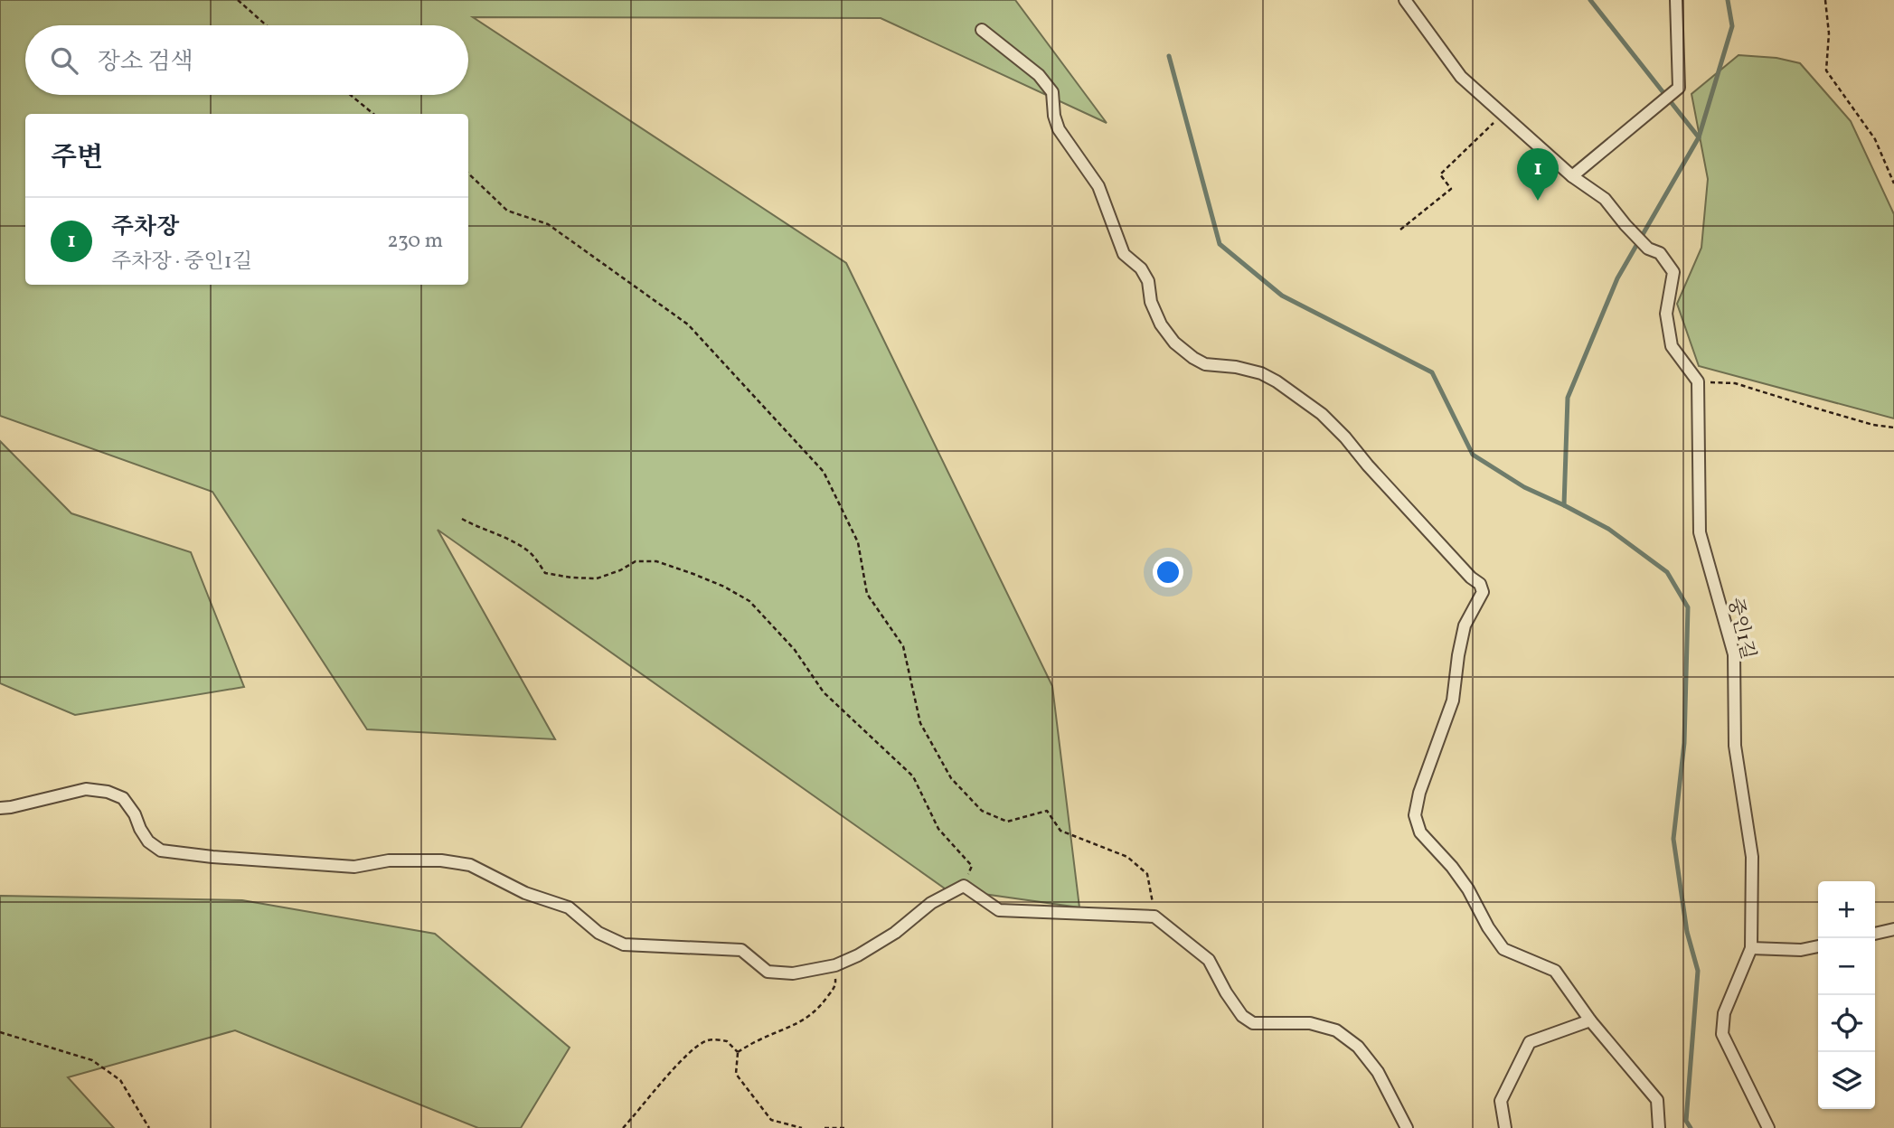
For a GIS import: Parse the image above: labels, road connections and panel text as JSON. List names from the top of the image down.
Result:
{
  "streets": {
    "street": ["중인1길"]
  },
  "page": {
    "search": "장소 검색",
    "heading": "주변",
    "pins": "1",
    "list": [
      {
        "mark": "1",
        "name": "주차장",
        "note": "주차장 · 중인1길",
        "value": "230 m"
      }
    ],
    "map_buttons": ["+", "−"]
  }
}
